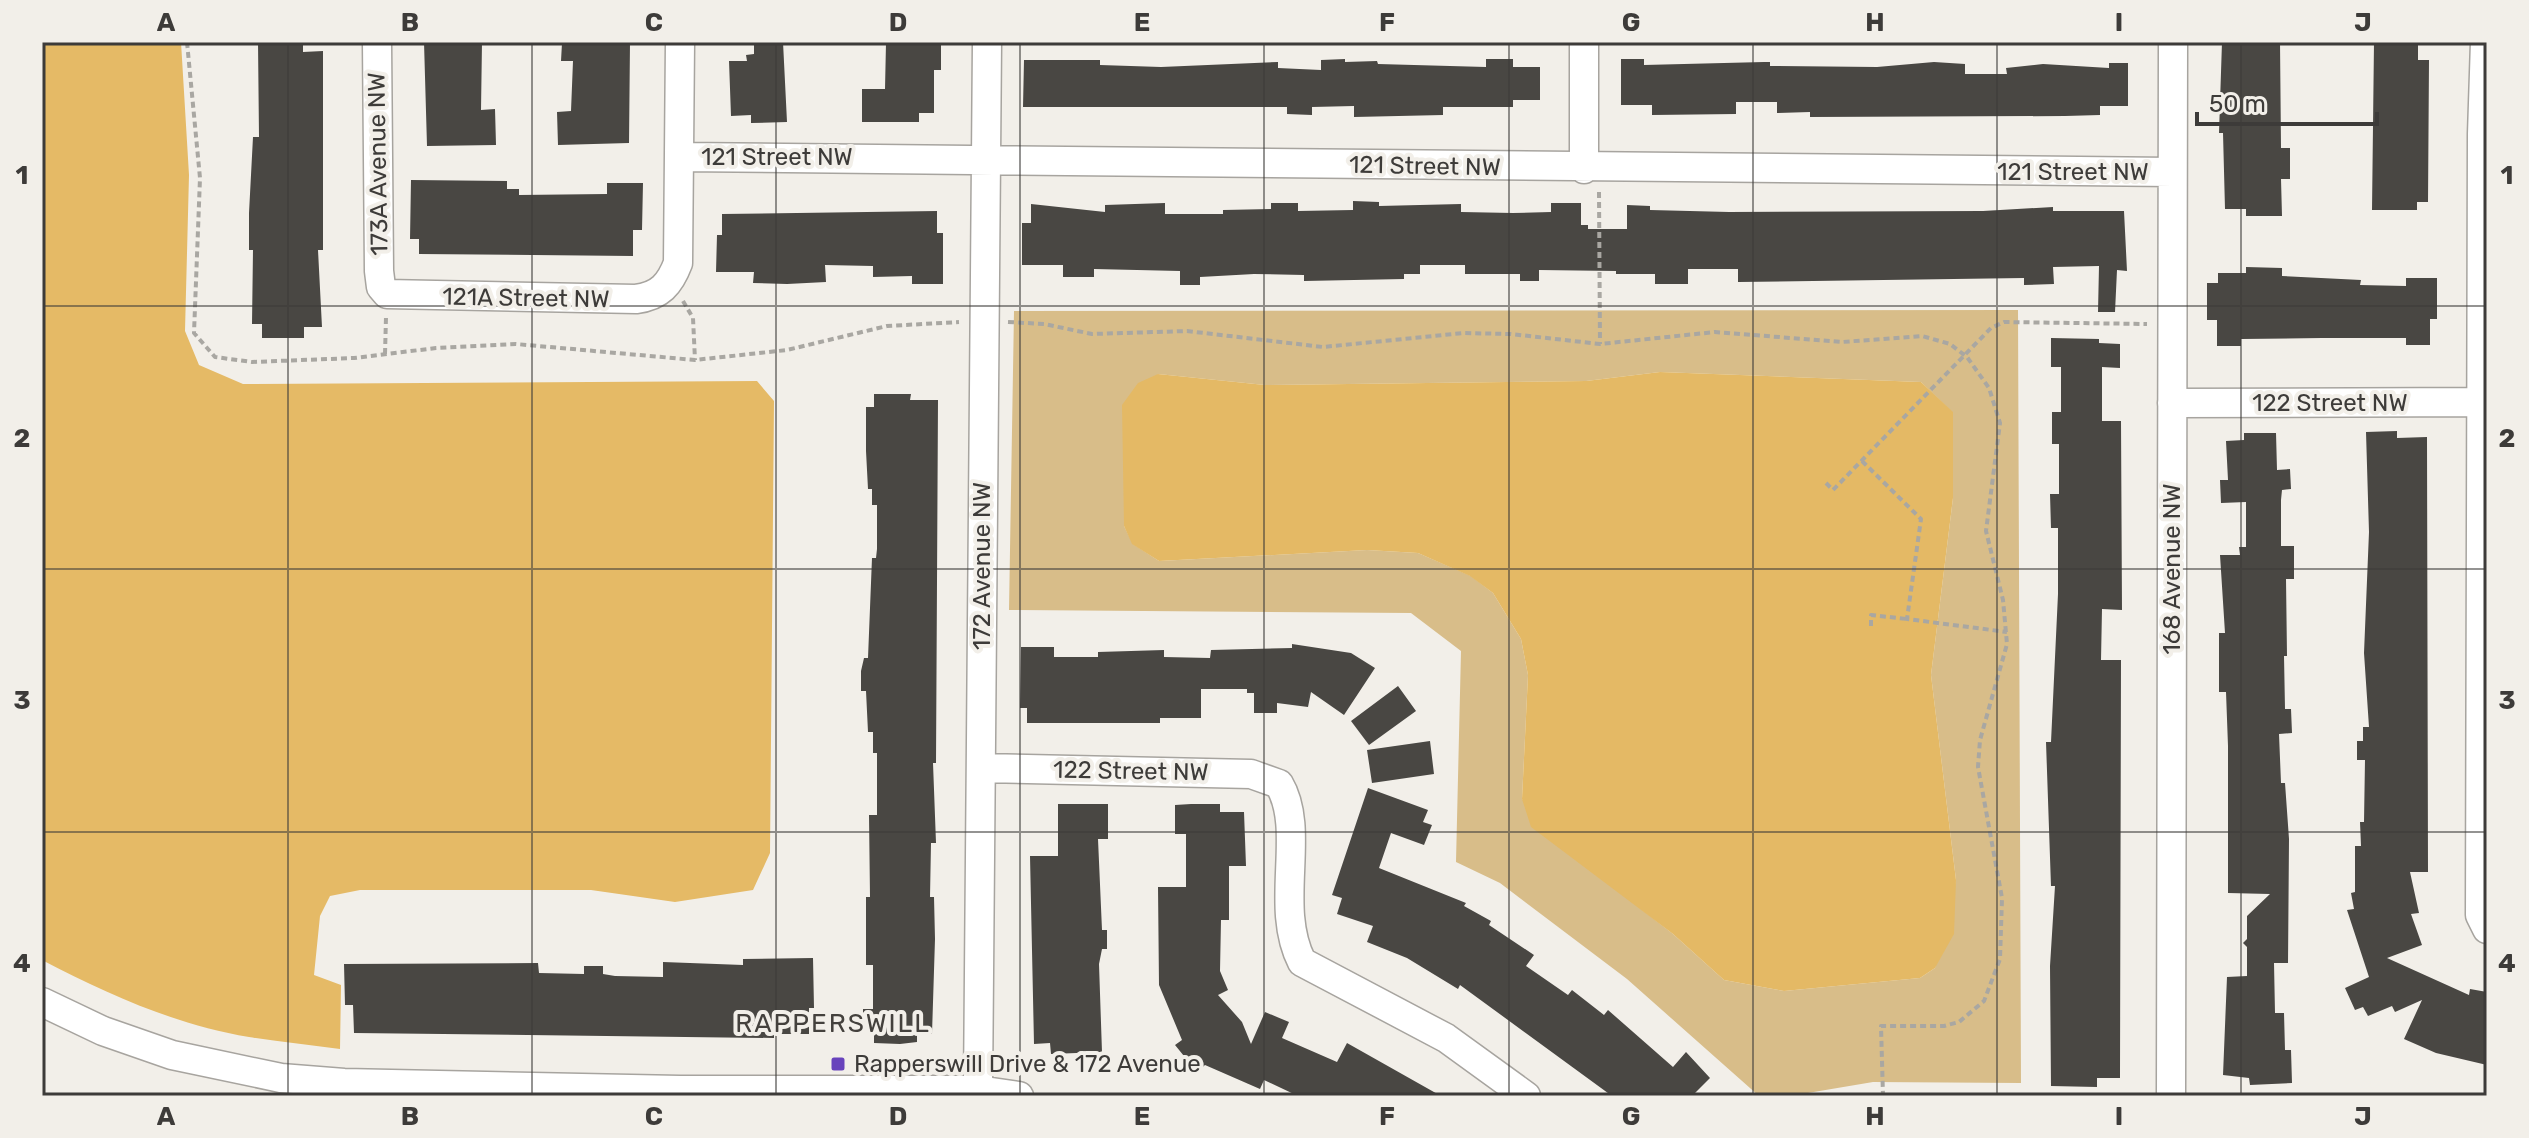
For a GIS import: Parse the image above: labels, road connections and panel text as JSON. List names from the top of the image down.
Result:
{
  "streets": {
    "street": [
      "121 Street NW",
      "173A Avenue NW",
      "121A Street NW",
      "122 Street NW",
      "172 Avenue NW",
      "168 Avenue NW"
    ]
  },
  "crossings": [
    ["121 Street NW", "172 Avenue NW"],
    ["121 Street NW", "168 Avenue NW"],
    ["173A Avenue NW", "121A Street NW"],
    ["122 Street NW", "172 Avenue NW"],
    ["122 Street NW", "168 Avenue NW"]
  ],
  "districts": ["RAPPERSWILL"],
  "places": {
    "transit": ["Rapperswill Drive & 172 Avenue"]
  },
  "scale_bar": "50 m",
  "grid": {
    "columns": [
      "A",
      "B",
      "C",
      "D",
      "E",
      "F",
      "G",
      "H",
      "I",
      "J"
    ],
    "rows": [
      "1",
      "2",
      "3",
      "4"
    ]
  }
}
